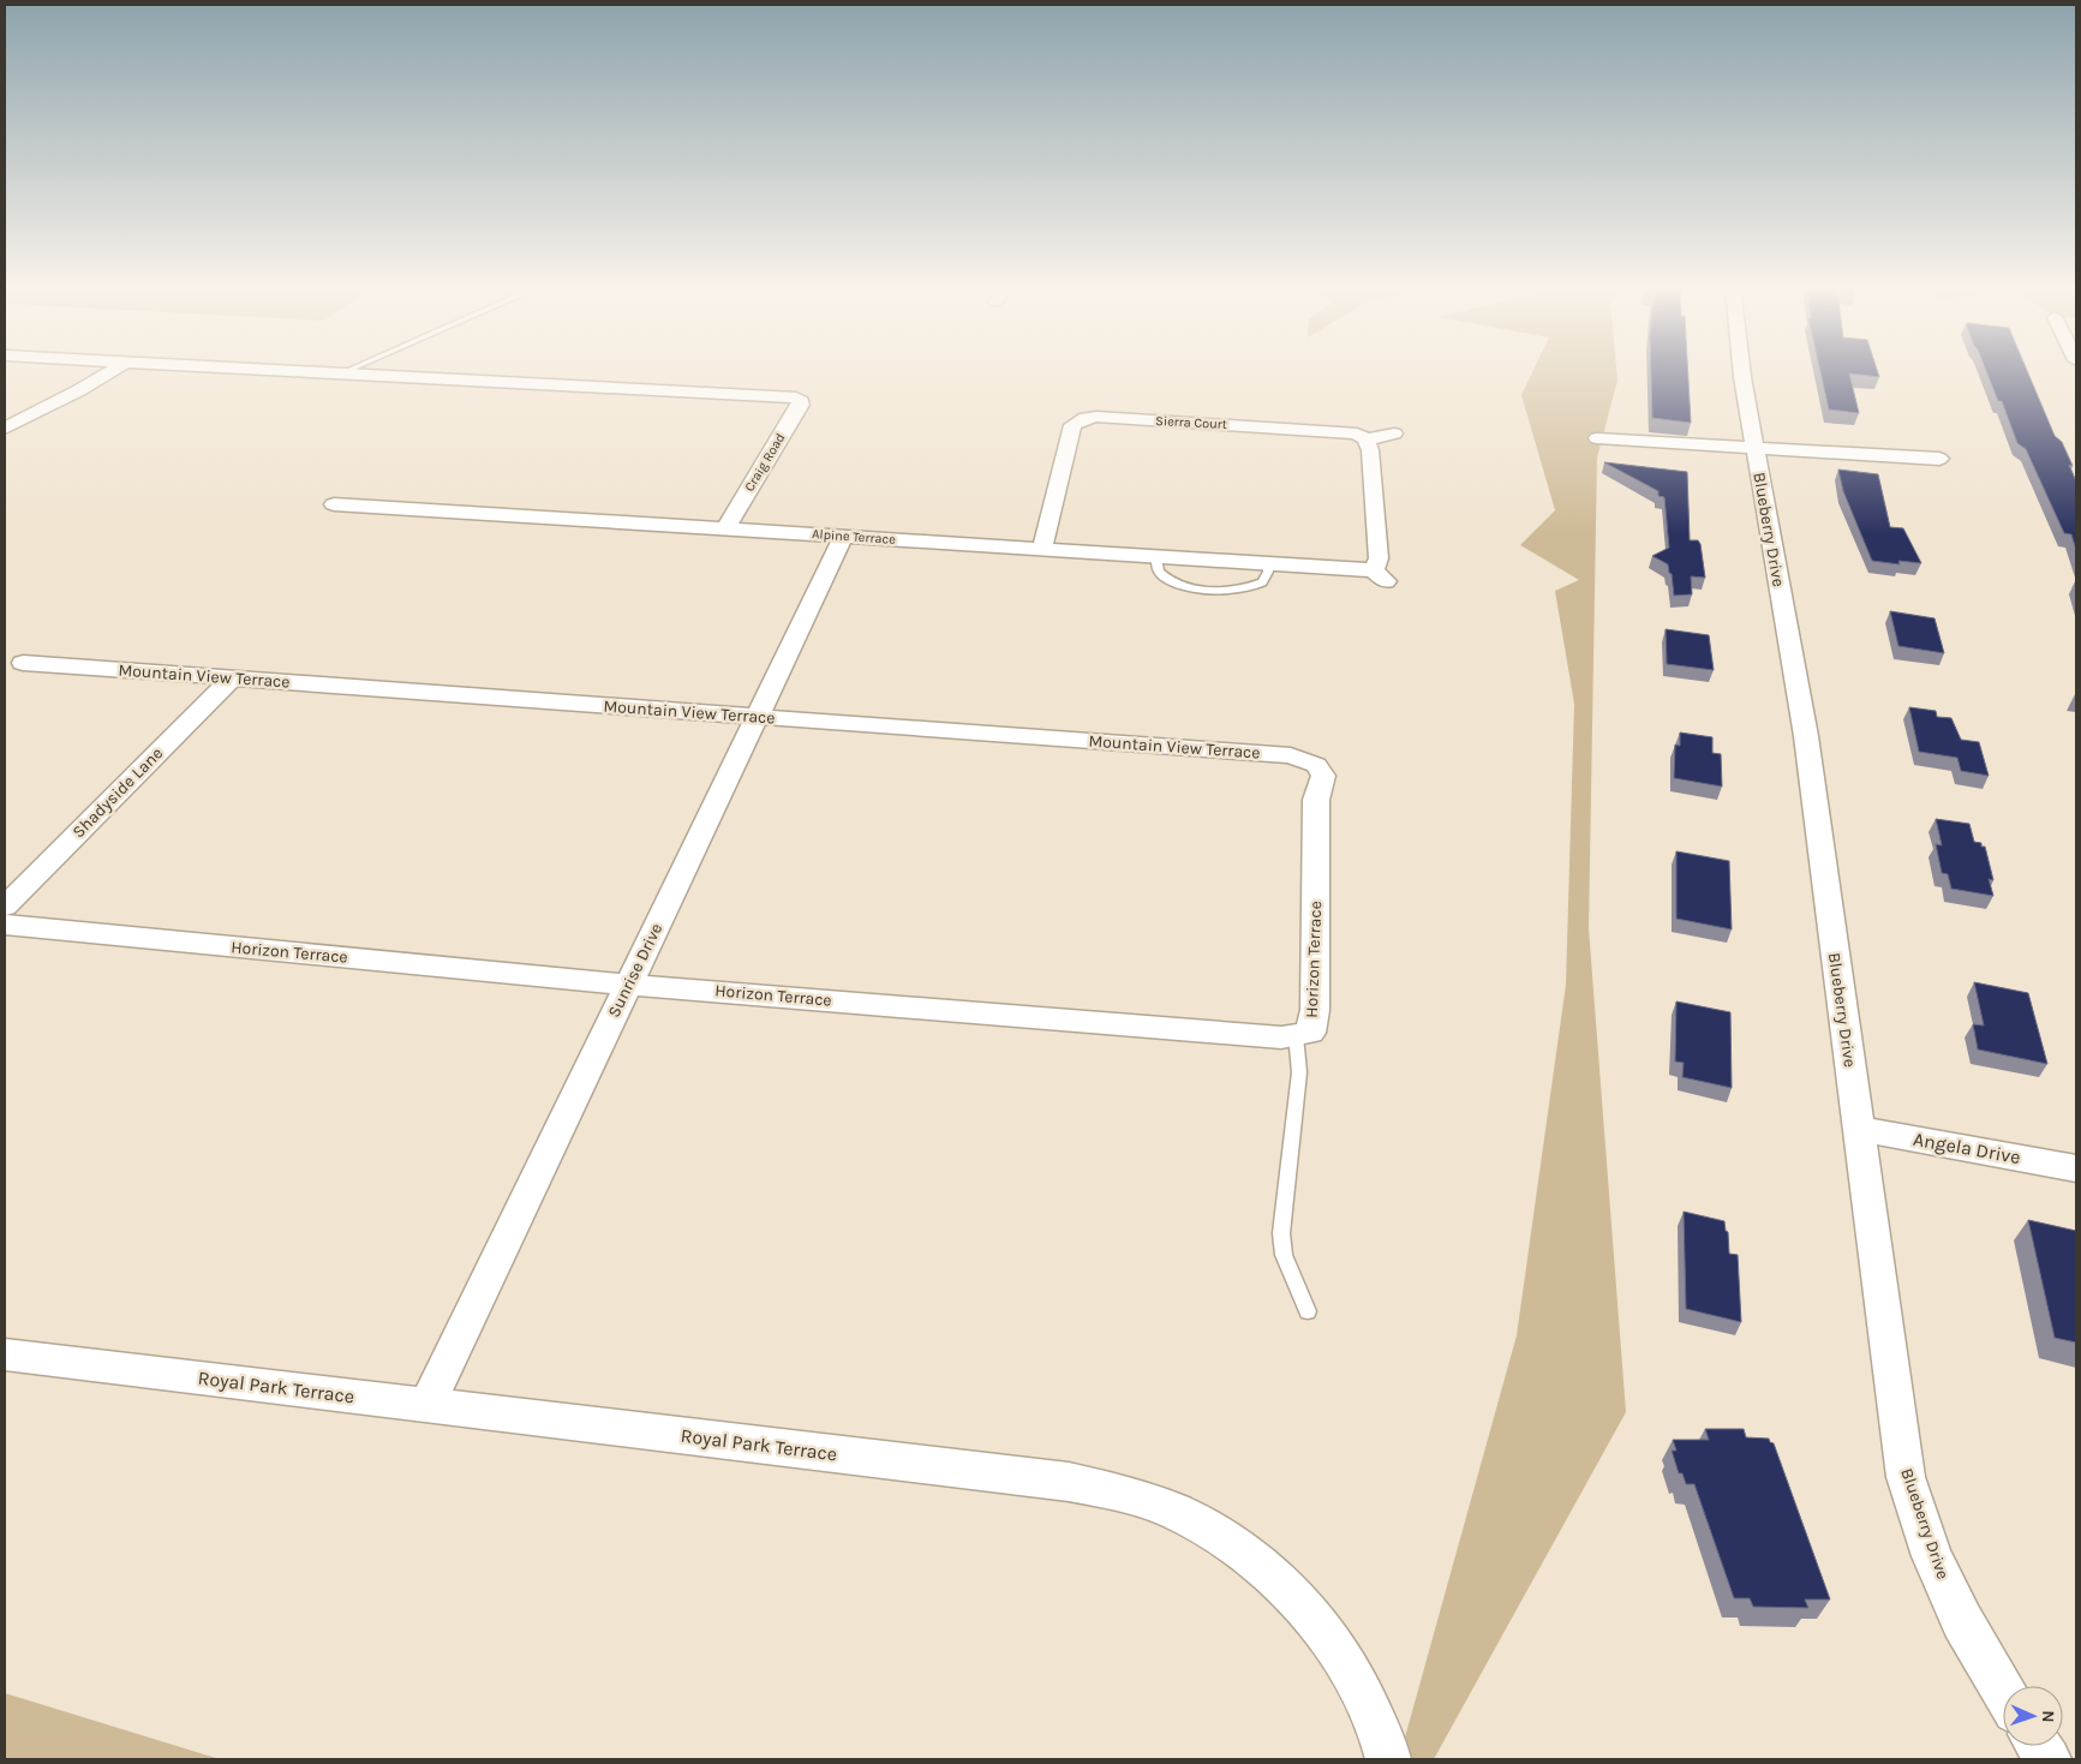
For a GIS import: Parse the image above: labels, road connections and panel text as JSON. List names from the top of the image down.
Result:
{
  "streets": {
    "street": [
      "Sierra Court",
      "Craig Road",
      "Blueberry Drive",
      "Alpine Terrace",
      "Mountain View Terrace",
      "Shadyside Lane",
      "Horizon Terrace",
      "Sunrise Drive",
      "Angela Drive",
      "Royal Park Terrace"
    ]
  },
  "crossings": [
    ["Sierra Court", "Alpine Terrace"],
    ["Craig Road", "Alpine Terrace"],
    ["Blueberry Drive", "Angela Drive"],
    ["Alpine Terrace", "Sunrise Drive"],
    ["Mountain View Terrace", "Shadyside Lane"],
    ["Mountain View Terrace", "Horizon Terrace"],
    ["Mountain View Terrace", "Sunrise Drive"],
    ["Horizon Terrace", "Sunrise Drive"],
    ["Sunrise Drive", "Royal Park Terrace"]
  ],
  "north": "right"
}
